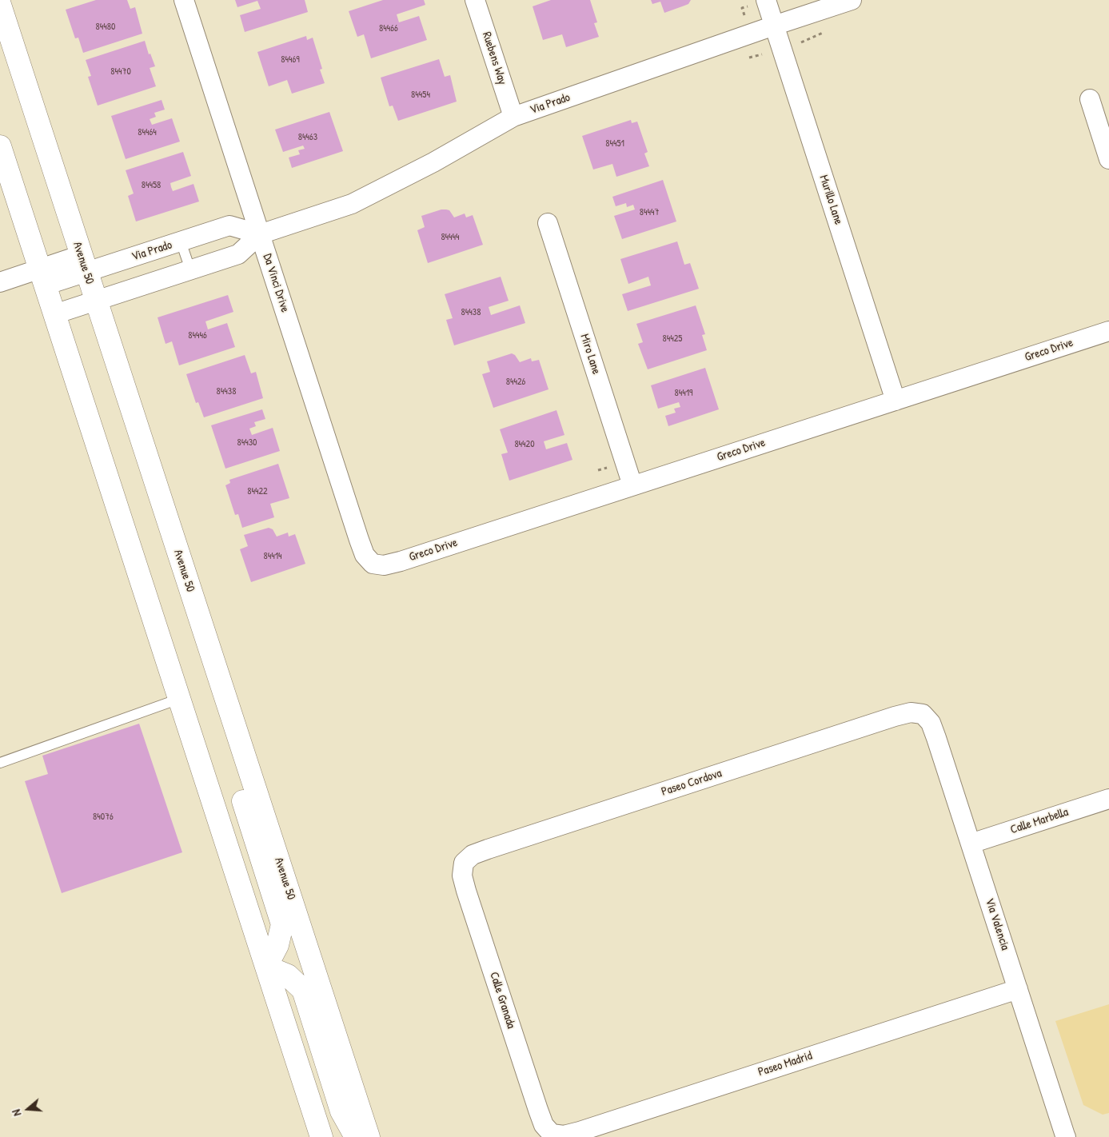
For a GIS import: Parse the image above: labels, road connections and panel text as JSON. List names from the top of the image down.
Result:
{
  "streets": {
    "main road": ["Avenue 50"],
    "street": [
      "Ruebens Way",
      "Via Prado",
      "Murillo Lane",
      "Da Vinci Drive",
      "Greco Drive",
      "Miro Lane",
      "Paseo Cordova",
      "Calle Marbella",
      "Via Valencia",
      "Calle Granada",
      "Paseo Madrid"
    ]
  },
  "crossings": [
    ["Ruebens Way", "Via Prado"],
    ["Via Prado", "Murillo Lane"],
    ["Via Prado", "Avenue 50"],
    ["Via Prado", "Da Vinci Drive"],
    ["Murillo Lane", "Greco Drive"],
    ["Da Vinci Drive", "Greco Drive"],
    ["Greco Drive", "Miro Lane"],
    ["Paseo Cordova", "Via Valencia"],
    ["Paseo Cordova", "Calle Granada"],
    ["Calle Marbella", "Via Valencia"],
    ["Via Valencia", "Paseo Madrid"],
    ["Calle Granada", "Paseo Madrid"]
  ],
  "house_numbers": [
    "84480",
    "84466",
    "84469",
    "84470",
    "84454",
    "84464",
    "84463",
    "84451",
    "84458",
    "84447",
    "84444",
    "84438",
    "84446",
    "84425",
    "84426",
    "84438",
    "84419",
    "84430",
    "84420",
    "84422",
    "84414",
    "84076"
  ],
  "north": "left"
}
